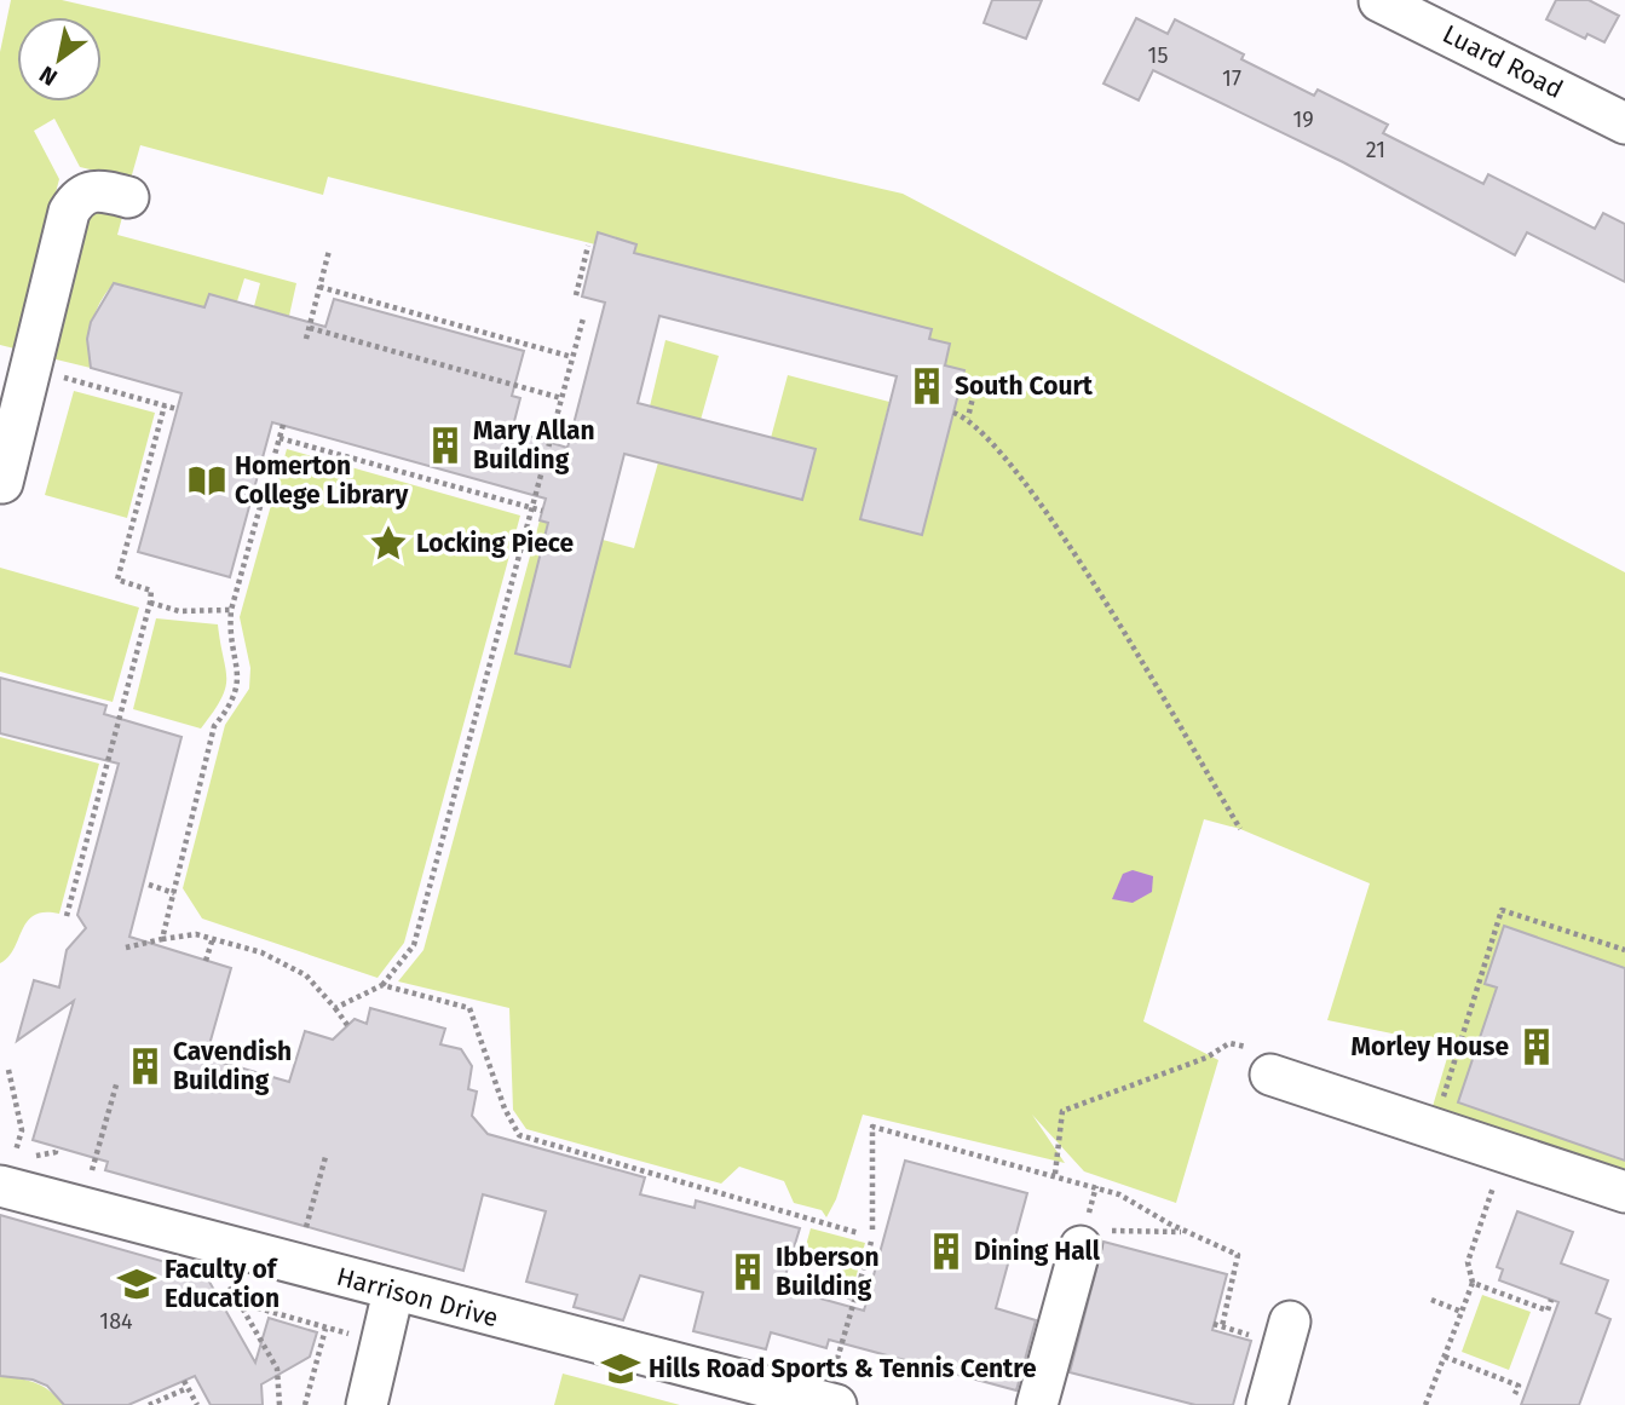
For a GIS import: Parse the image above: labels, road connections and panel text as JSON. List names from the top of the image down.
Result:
{
  "streets": {
    "street": ["Luard Road", "Harrison Drive"]
  },
  "places": {
    "building": [
      "South Court",
      "Mary Allan Building",
      "Morley House",
      "Cavendish Building",
      "Dining Hall",
      "Ibberson Building"
    ],
    "library": ["Homerton College Library"],
    "place": ["Locking Piece"],
    "school or university": ["Faculty of Education", "Hills Road Sports & Tennis Centre"]
  },
  "house_numbers": [
    "15",
    "17",
    "19",
    "21",
    "184"
  ],
  "north": "bottom left"
}
